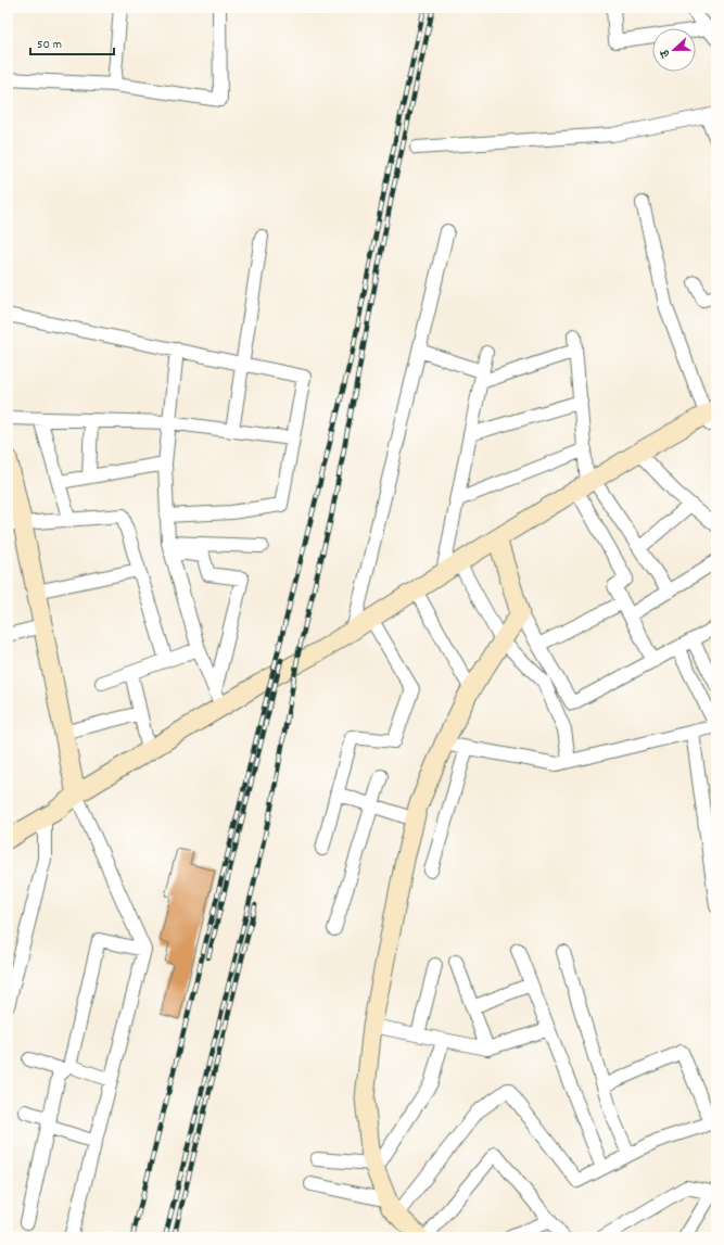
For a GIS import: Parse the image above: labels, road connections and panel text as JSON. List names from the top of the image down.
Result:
{
  "scale_bar": "50 m",
  "north": "left"
}
